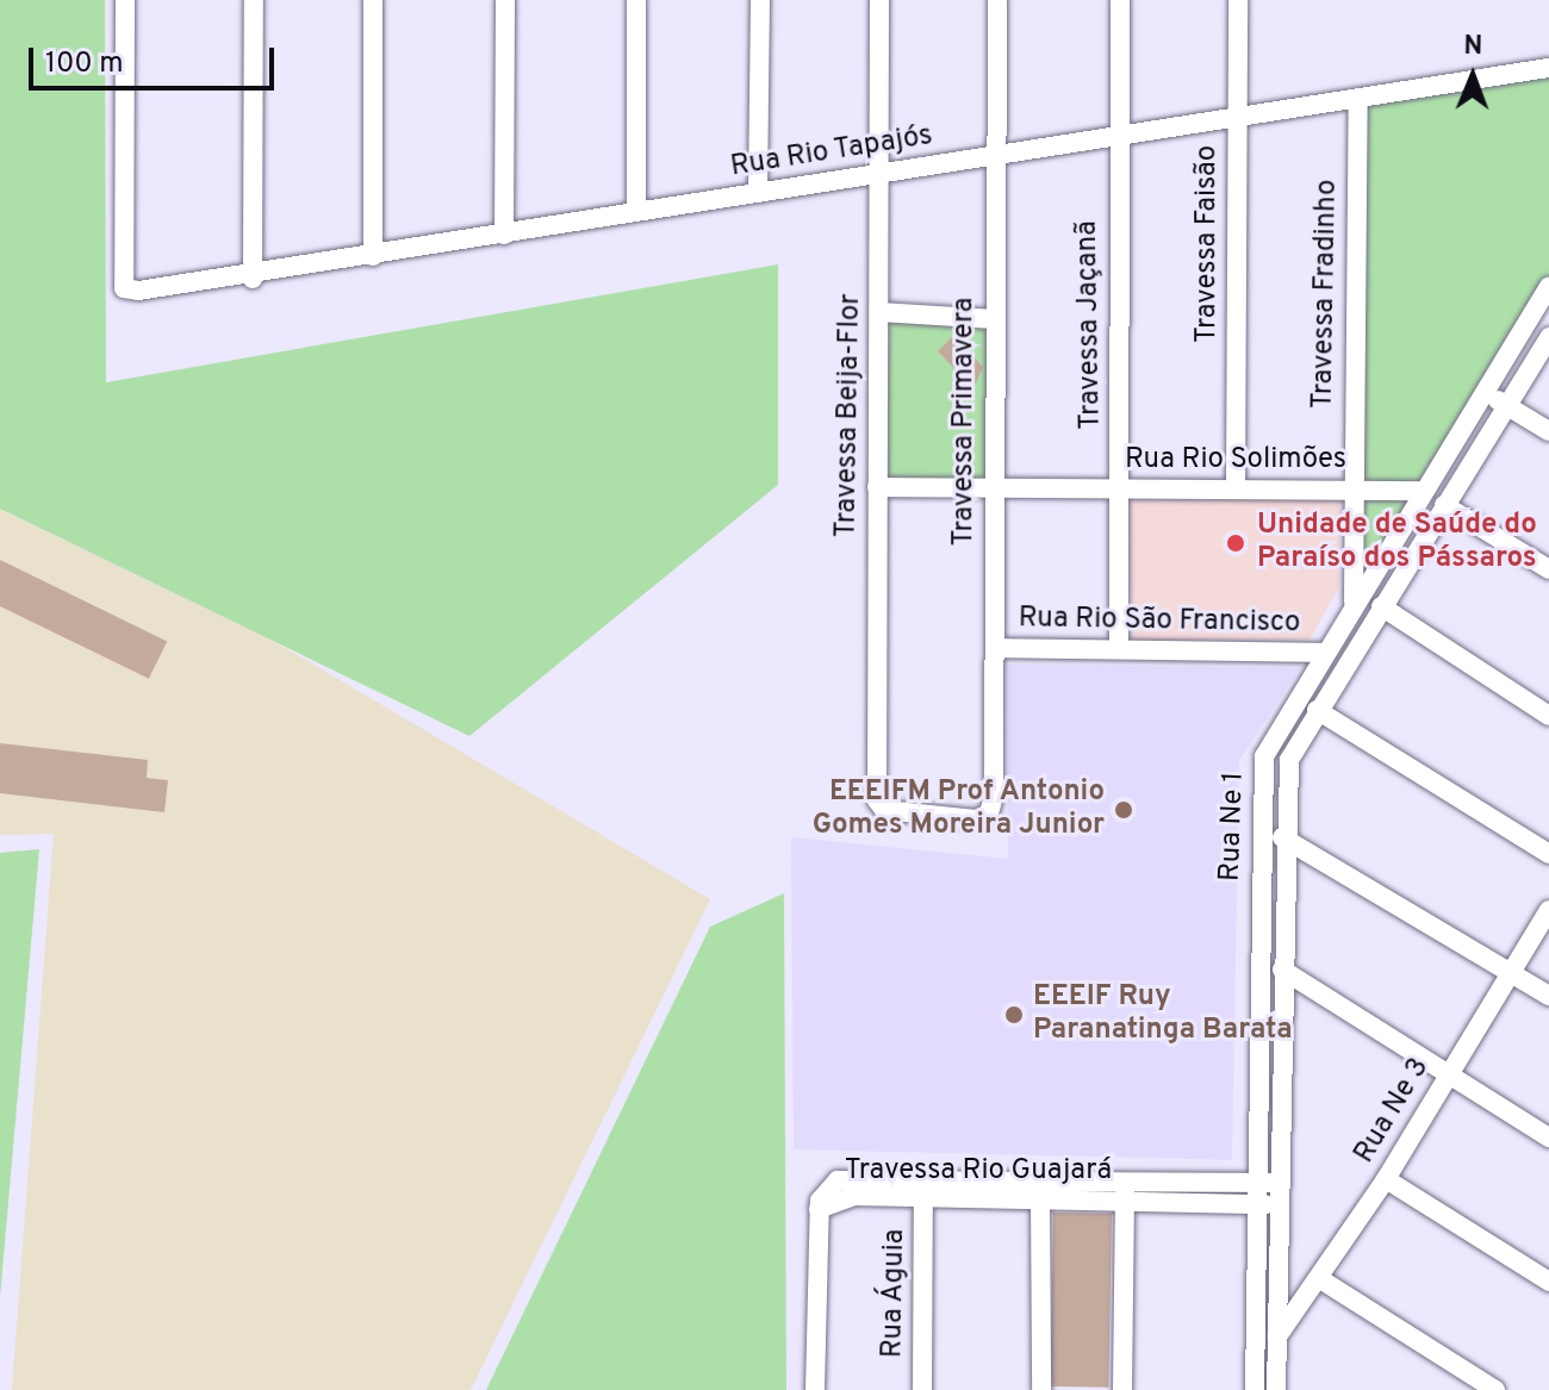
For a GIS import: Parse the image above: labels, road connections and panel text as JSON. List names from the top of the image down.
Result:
{
  "streets": {
    "street": [
      "Rua Rio Tapajós",
      "Travessa Faisão",
      "Travessa Fradinho",
      "Travessa Jaçanã",
      "Travessa Beija-Flor",
      "Travessa Primavera",
      "Rua Rio Solimões",
      "Rua Rio São Francisco",
      "Rua Ne 1",
      "Rua Ne 3",
      "Travessa Rio Guajará",
      "Rua Águia"
    ]
  },
  "crossings": [
    ["Rua Rio Tapajós", "Travessa Faisão"],
    ["Rua Rio Tapajós", "Travessa Fradinho"],
    ["Rua Rio Tapajós", "Travessa Jaçanã"],
    ["Rua Rio Tapajós", "Travessa Beija-Flor"],
    ["Rua Rio Tapajós", "Travessa Primavera"],
    ["Travessa Faisão", "Rua Rio Solimões"],
    ["Travessa Fradinho", "Rua Rio Solimões"],
    ["Travessa Fradinho", "Rua Ne 1"],
    ["Travessa Jaçanã", "Rua Rio Solimões"],
    ["Travessa Jaçanã", "Rua Rio São Francisco"],
    ["Travessa Beija-Flor", "Travessa Primavera"],
    ["Travessa Beija-Flor", "Rua Rio Solimões"],
    ["Travessa Primavera", "Rua Rio Solimões"],
    ["Travessa Primavera", "Rua Rio São Francisco"],
    ["Rua Rio Solimões", "Rua Ne 1"],
    ["Rua Rio São Francisco", "Rua Ne 1"],
    ["Rua Ne 1", "Rua Ne 3"],
    ["Rua Ne 1", "Travessa Rio Guajará"],
    ["Travessa Rio Guajará", "Rua Águia"]
  ],
  "places": ["Unidade de Saúde do Paraíso dos Pássaros", "EEEIFM Prof Antonio Gomes Moreira Junior", "EEEIF Ruy Paranatinga Barata"],
  "scale_bar": "100 m",
  "north": "top"
}
